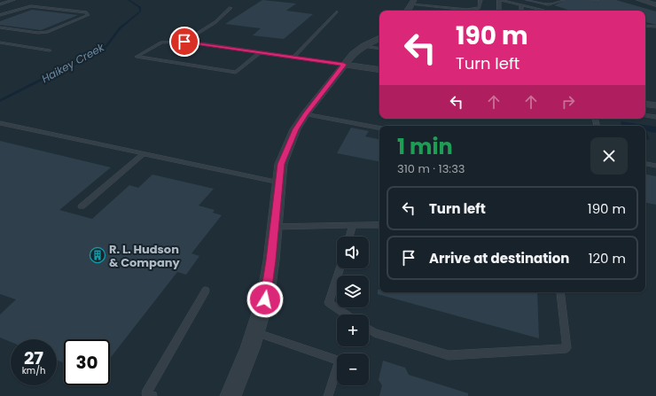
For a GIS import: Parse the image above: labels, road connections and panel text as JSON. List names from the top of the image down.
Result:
{
  "water": ["Haikey Creek"],
  "places": {
    "building": ["R. L. Hudson & Company"]
  },
  "page": {
    "turn": ["190 m", "Turn left"],
    "heading": ["1 min", "310 m · 13:33"],
    "list": [
      {
        "name": "Turn left",
        "value": "190 m"
      },
      {
        "name": "Arrive at destination",
        "value": "120 m"
      }
    ],
    "map_buttons": ["+", "−"],
    "speed": "27 km/h",
    "limit": "30"
  }
}
